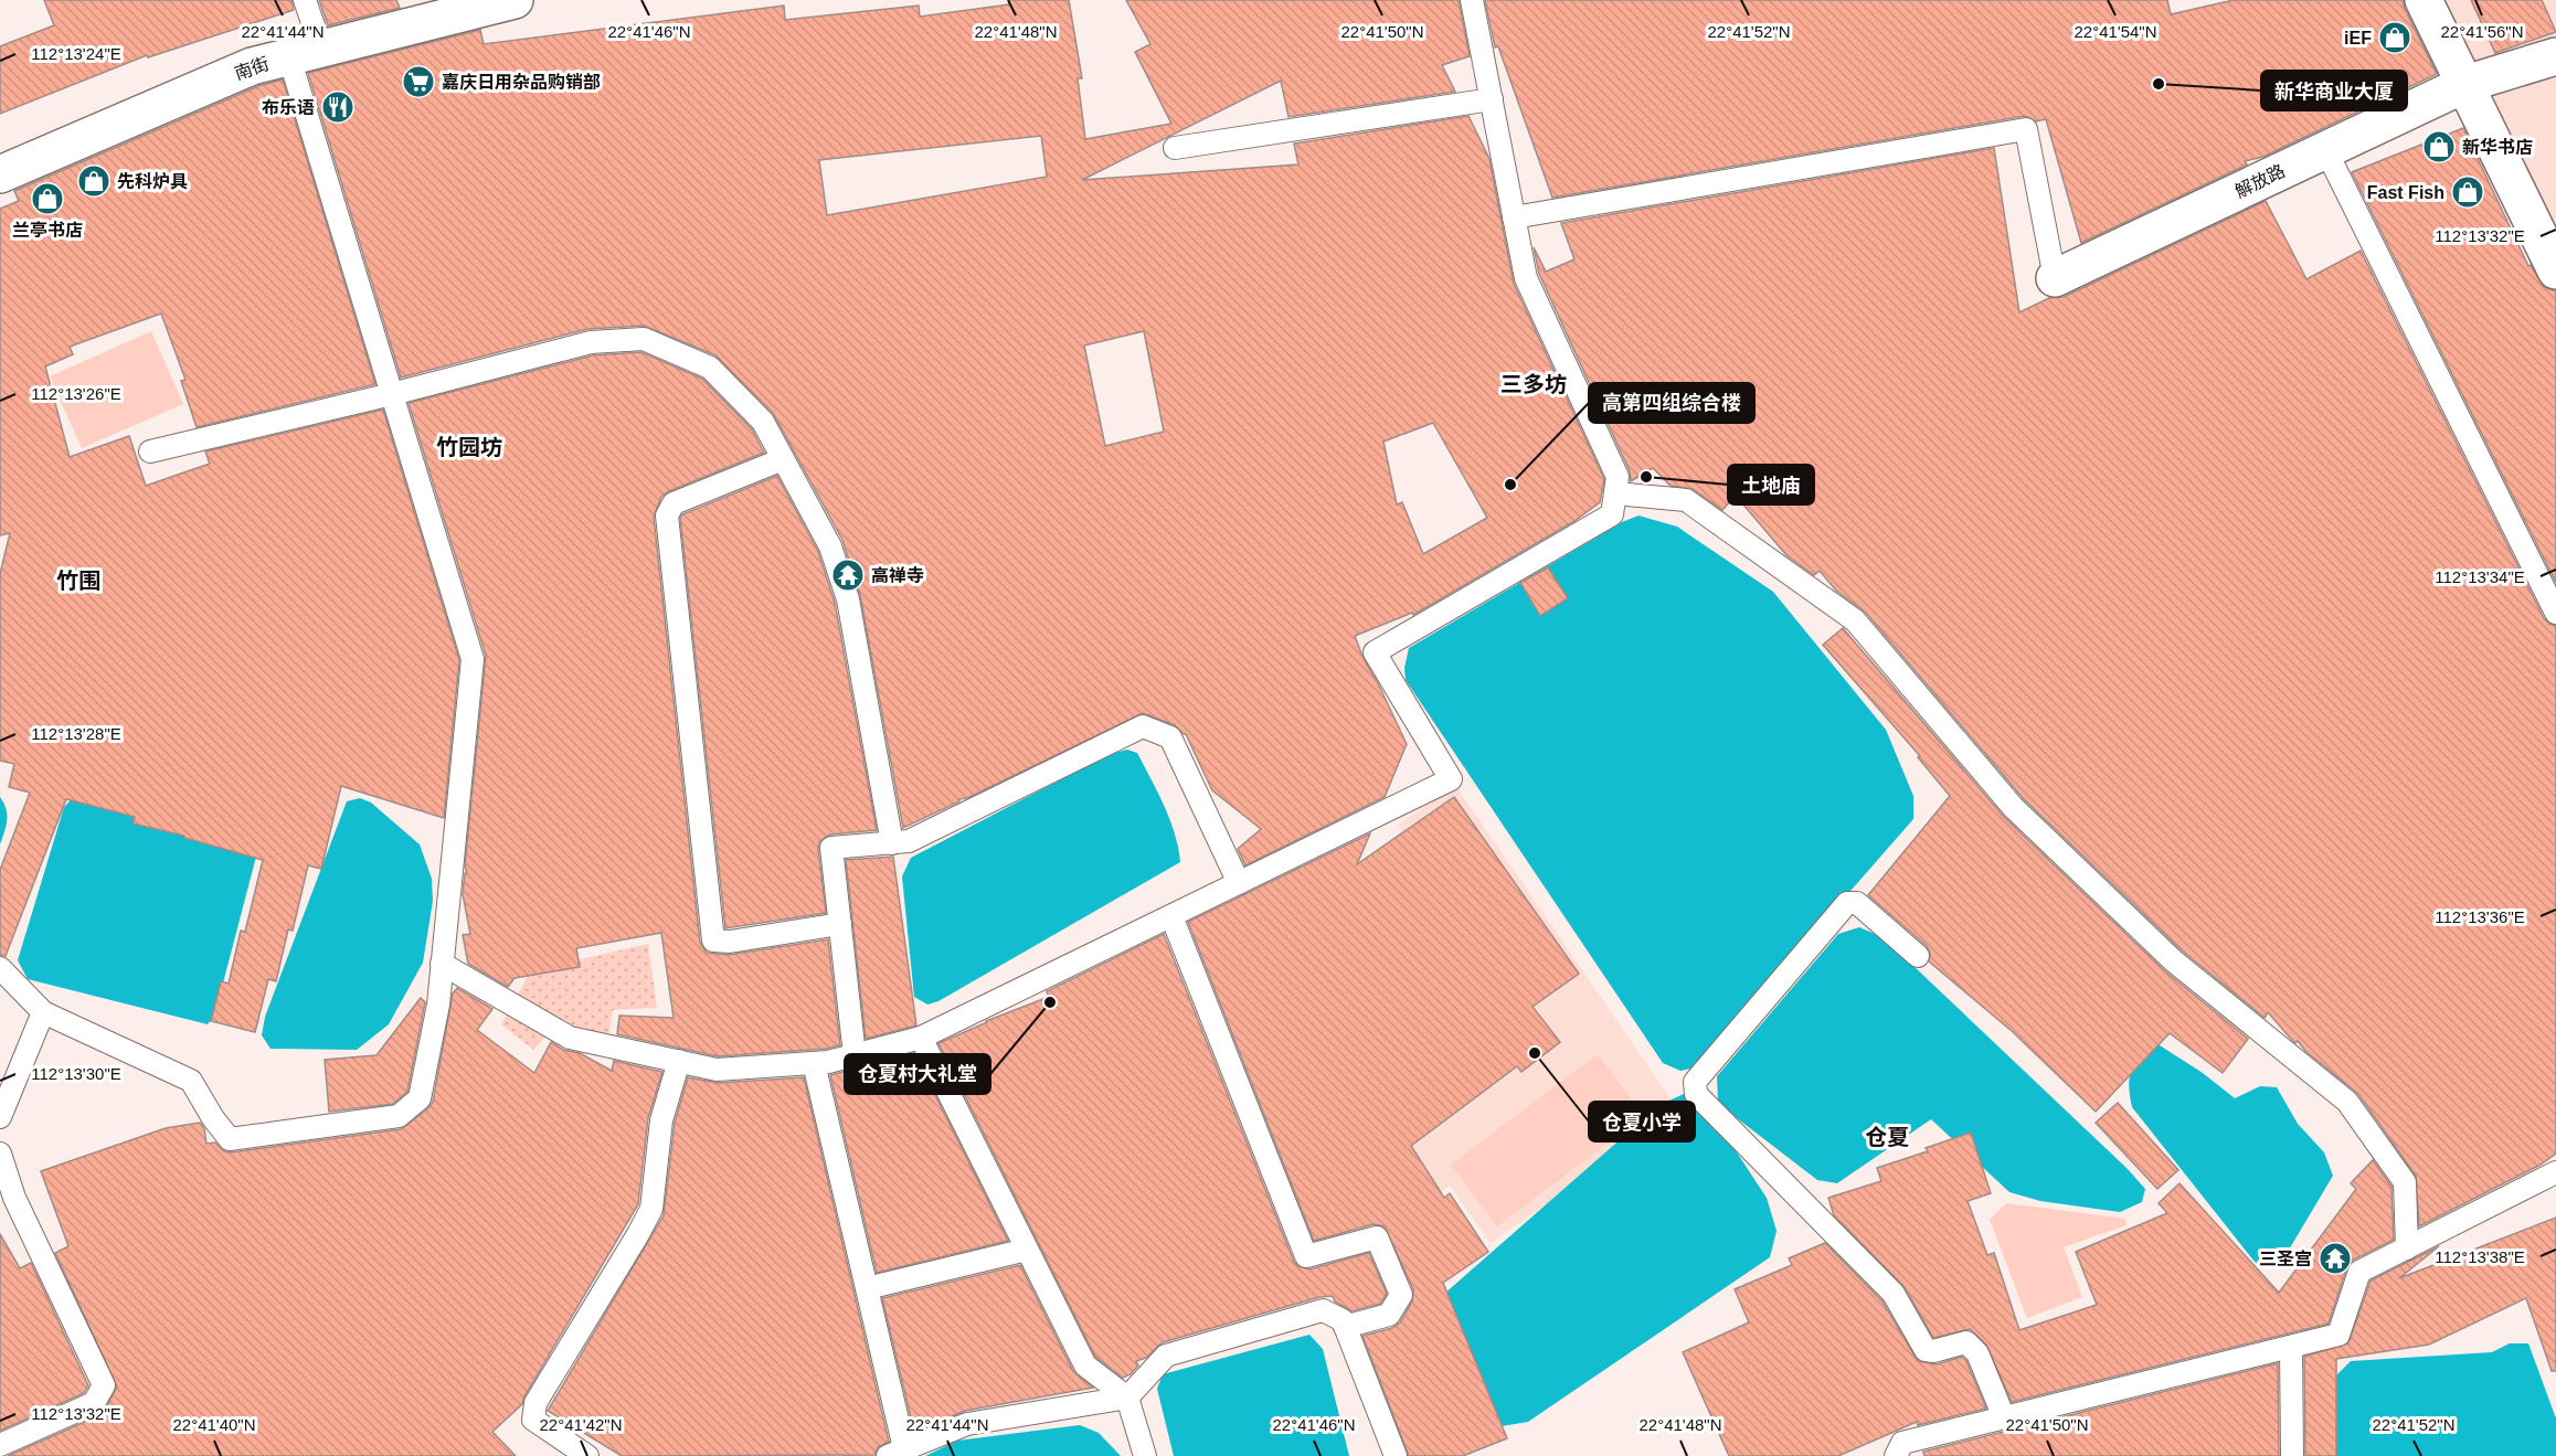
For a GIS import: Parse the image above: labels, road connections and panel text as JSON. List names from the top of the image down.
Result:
{
  "streets": {
    "street": ["南街", "解放路"]
  },
  "districts": [
    "三多坊",
    "竹园坊",
    "竹围",
    "仓夏"
  ],
  "places": {
    "shop": [
      "iEF",
      "新华书店",
      "先科炉具",
      "Fast Fish",
      "兰亭书店"
    ],
    "supermarket": ["嘉庆日用杂品购销部"],
    "other": [
      "新华商业大厦",
      "土地庙",
      "高第四组综合楼",
      "仓夏村大礼堂",
      "仓夏小学"
    ],
    "restaurant": ["布乐语"],
    "temple": ["高禅寺", "三圣宫"]
  },
  "coordinates": [
    "22°41'44\"N",
    "22°41'46\"N",
    "22°41'48\"N",
    "22°41'50\"N",
    "22°41'52\"N",
    "22°41'54\"N",
    "22°41'56\"N",
    "112°13'24\"E",
    "112°13'32\"E",
    "112°13'26\"E",
    "112°13'34\"E",
    "112°13'28\"E",
    "112°13'36\"E",
    "112°13'30\"E",
    "112°13'38\"E",
    "22°41'40\"N",
    "22°41'42\"N"
  ]
}
